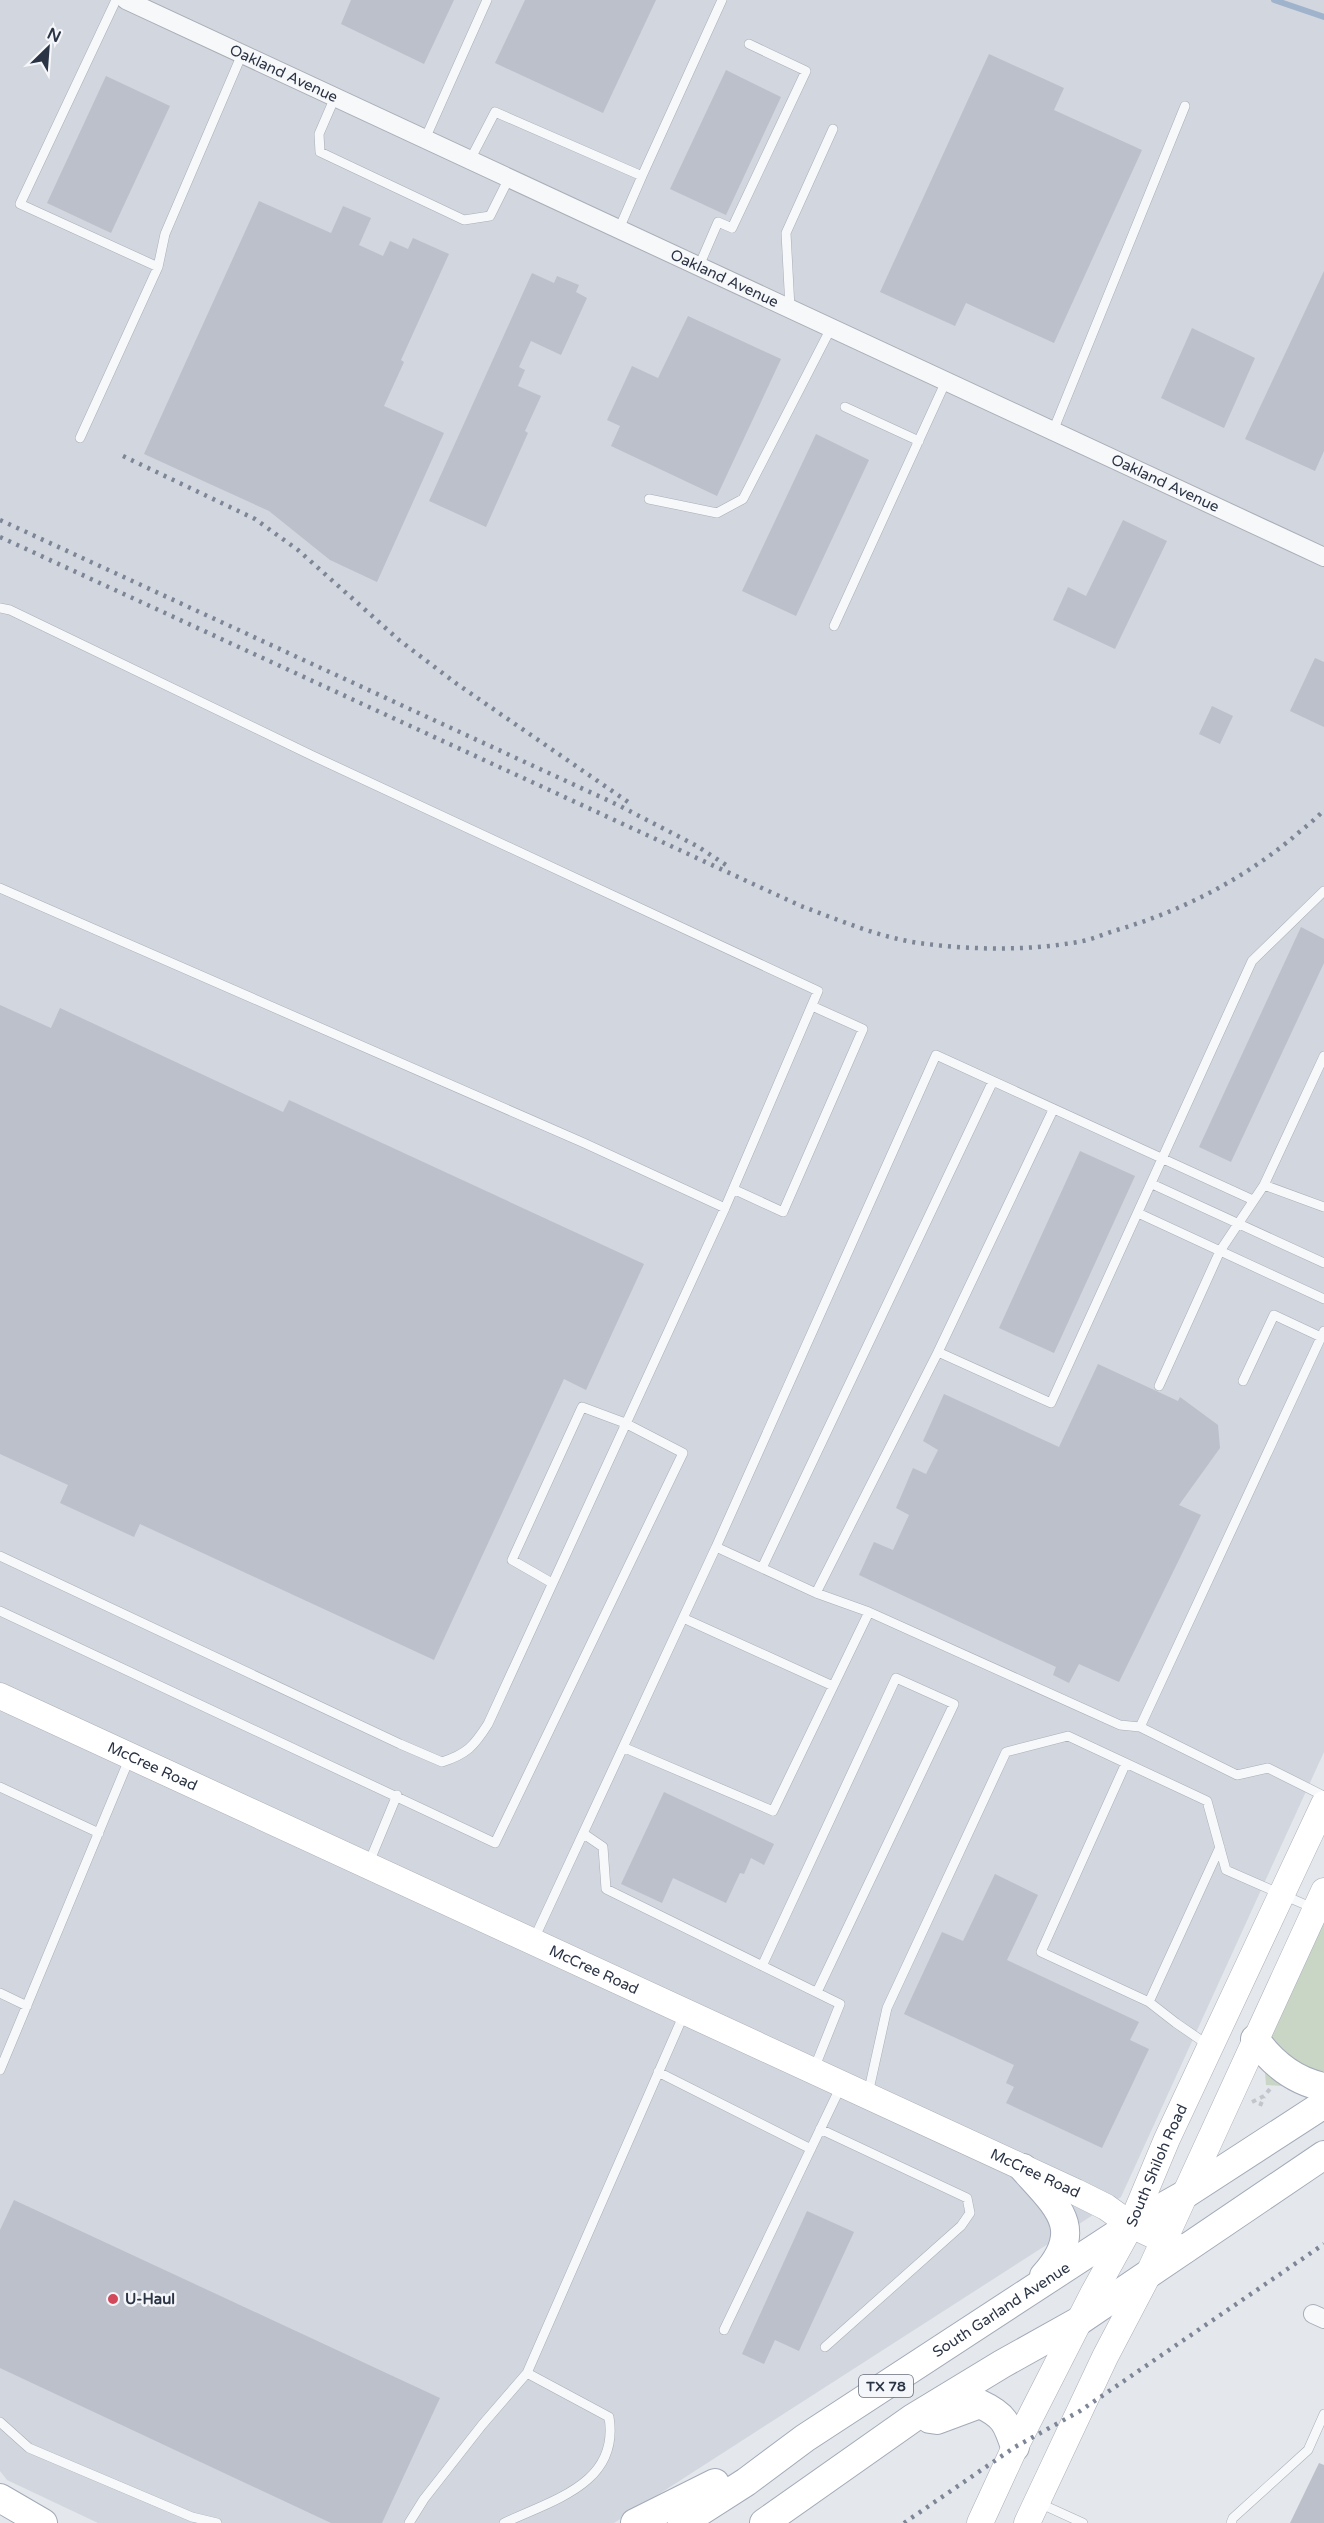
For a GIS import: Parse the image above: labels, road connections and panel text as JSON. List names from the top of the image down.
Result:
{
  "streets": {
    "main road": [
      "McCree Road",
      "South Shiloh Road",
      "South Garland Avenue",
      "TX 78"
    ],
    "street": ["Oakland Avenue"]
  },
  "crossings": [
    ["McCree Road", "South Shiloh Road"],
    ["McCree Road", "South Garland Avenue"],
    ["McCree Road", "TX 78"],
    ["South Shiloh Road", "South Garland Avenue"],
    ["South Shiloh Road", "TX 78"]
  ],
  "places": ["U-Haul"],
  "north": "top right"
}
